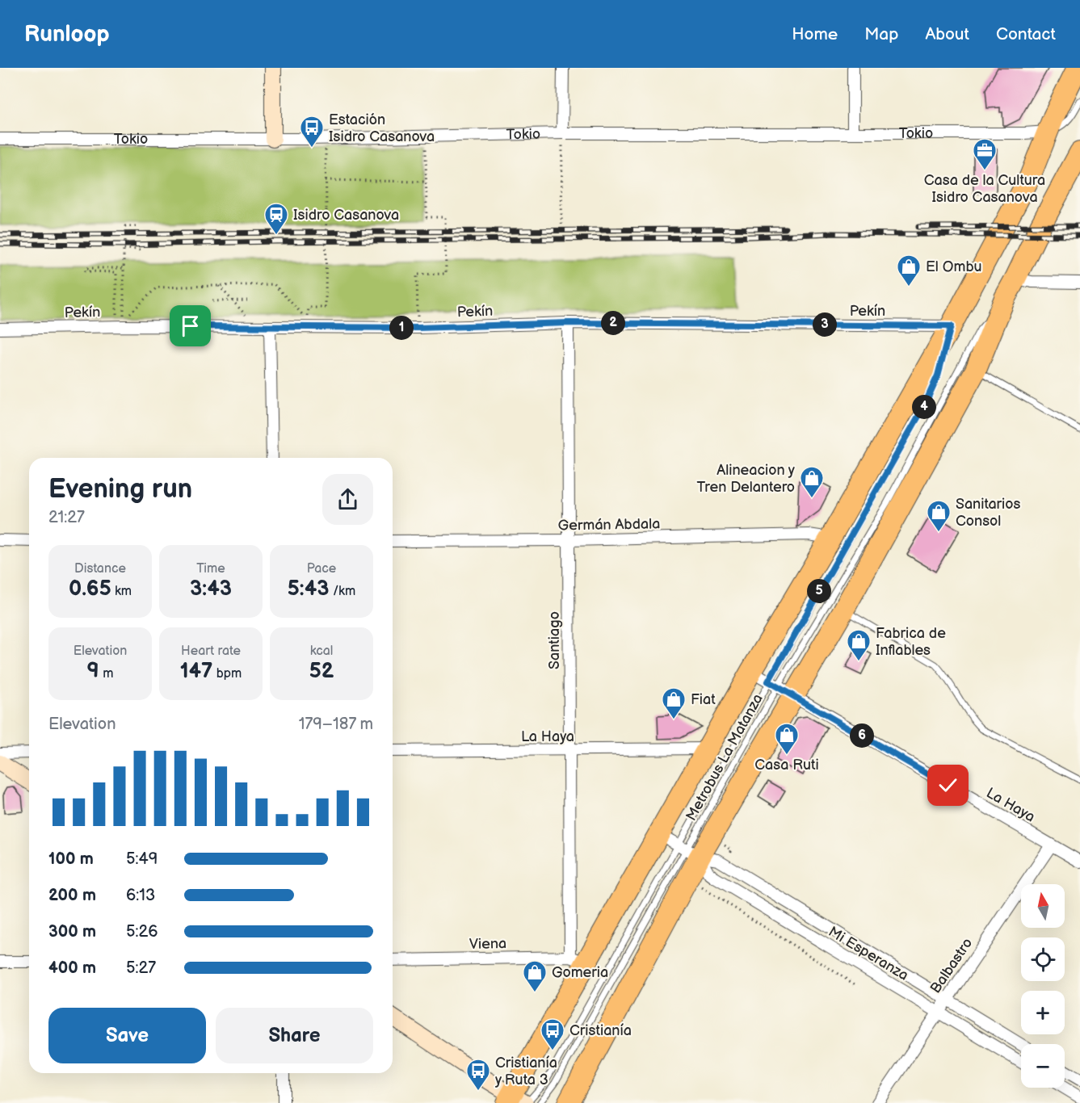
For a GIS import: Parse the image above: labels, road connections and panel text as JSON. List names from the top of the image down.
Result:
{
  "streets": {
    "street": [
      "Tokio",
      "Pekín",
      "Germán Abdala",
      "Santiago",
      "La Haya",
      "Viena",
      "Mi Esperanza",
      "Balbastro"
    ],
    "lane": ["Metrobus La Matanza"]
  },
  "crossings": [
    ["Pekín", "Santiago"],
    ["Pekín", "Metrobus La Matanza"],
    ["Germán Abdala", "Santiago"],
    ["Santiago", "La Haya"],
    ["Santiago", "Viena"],
    ["La Haya", "Metrobus La Matanza"],
    ["La Haya", "Balbastro"],
    ["Metrobus La Matanza", "Mi Esperanza"],
    ["Mi Esperanza", "Balbastro"]
  ],
  "places": {
    "bus stop": ["Estación Isidro Casanova", "Cristianía", "Cristianía y Ruta 3"],
    "office": ["Casa de la Cultura Isidro Casanova"],
    "station": ["Isidro Casanova"],
    "shop": [
      "El Ombu",
      "Alineacion y Tren Delantero",
      "Sanitarios Consol",
      "Fabrica de Inflables",
      "Fiat",
      "Casa Ruti",
      "Gomeria"
    ]
  },
  "north": "top",
  "page": {
    "header": "Runloop",
    "nav": [
      "Home",
      "Map",
      "About",
      "Contact"
    ],
    "pins": [
      "2",
      "3",
      "1",
      "4",
      "5",
      "6"
    ],
    "heading": ["Evening run", "21:27"],
    "stats": [
      ["Distance", "0.65 km"],
      ["Time", "3:43"],
      ["Pace", "5:43 /km"],
      ["Elevation", "9 m"],
      ["Heart rate", "147 bpm"],
      ["kcal", "52"]
    ],
    "chart": ["Elevation", "179–187 m"],
    "list": [
      {
        "name": "100 m",
        "note": "5:49"
      },
      {
        "name": "200 m",
        "note": "6:13"
      },
      {
        "name": "300 m",
        "note": "5:26"
      },
      {
        "name": "400 m",
        "note": "5:27"
      }
    ],
    "map_buttons": ["+", "−"],
    "buttons": ["Save", "Share"]
  }
}
